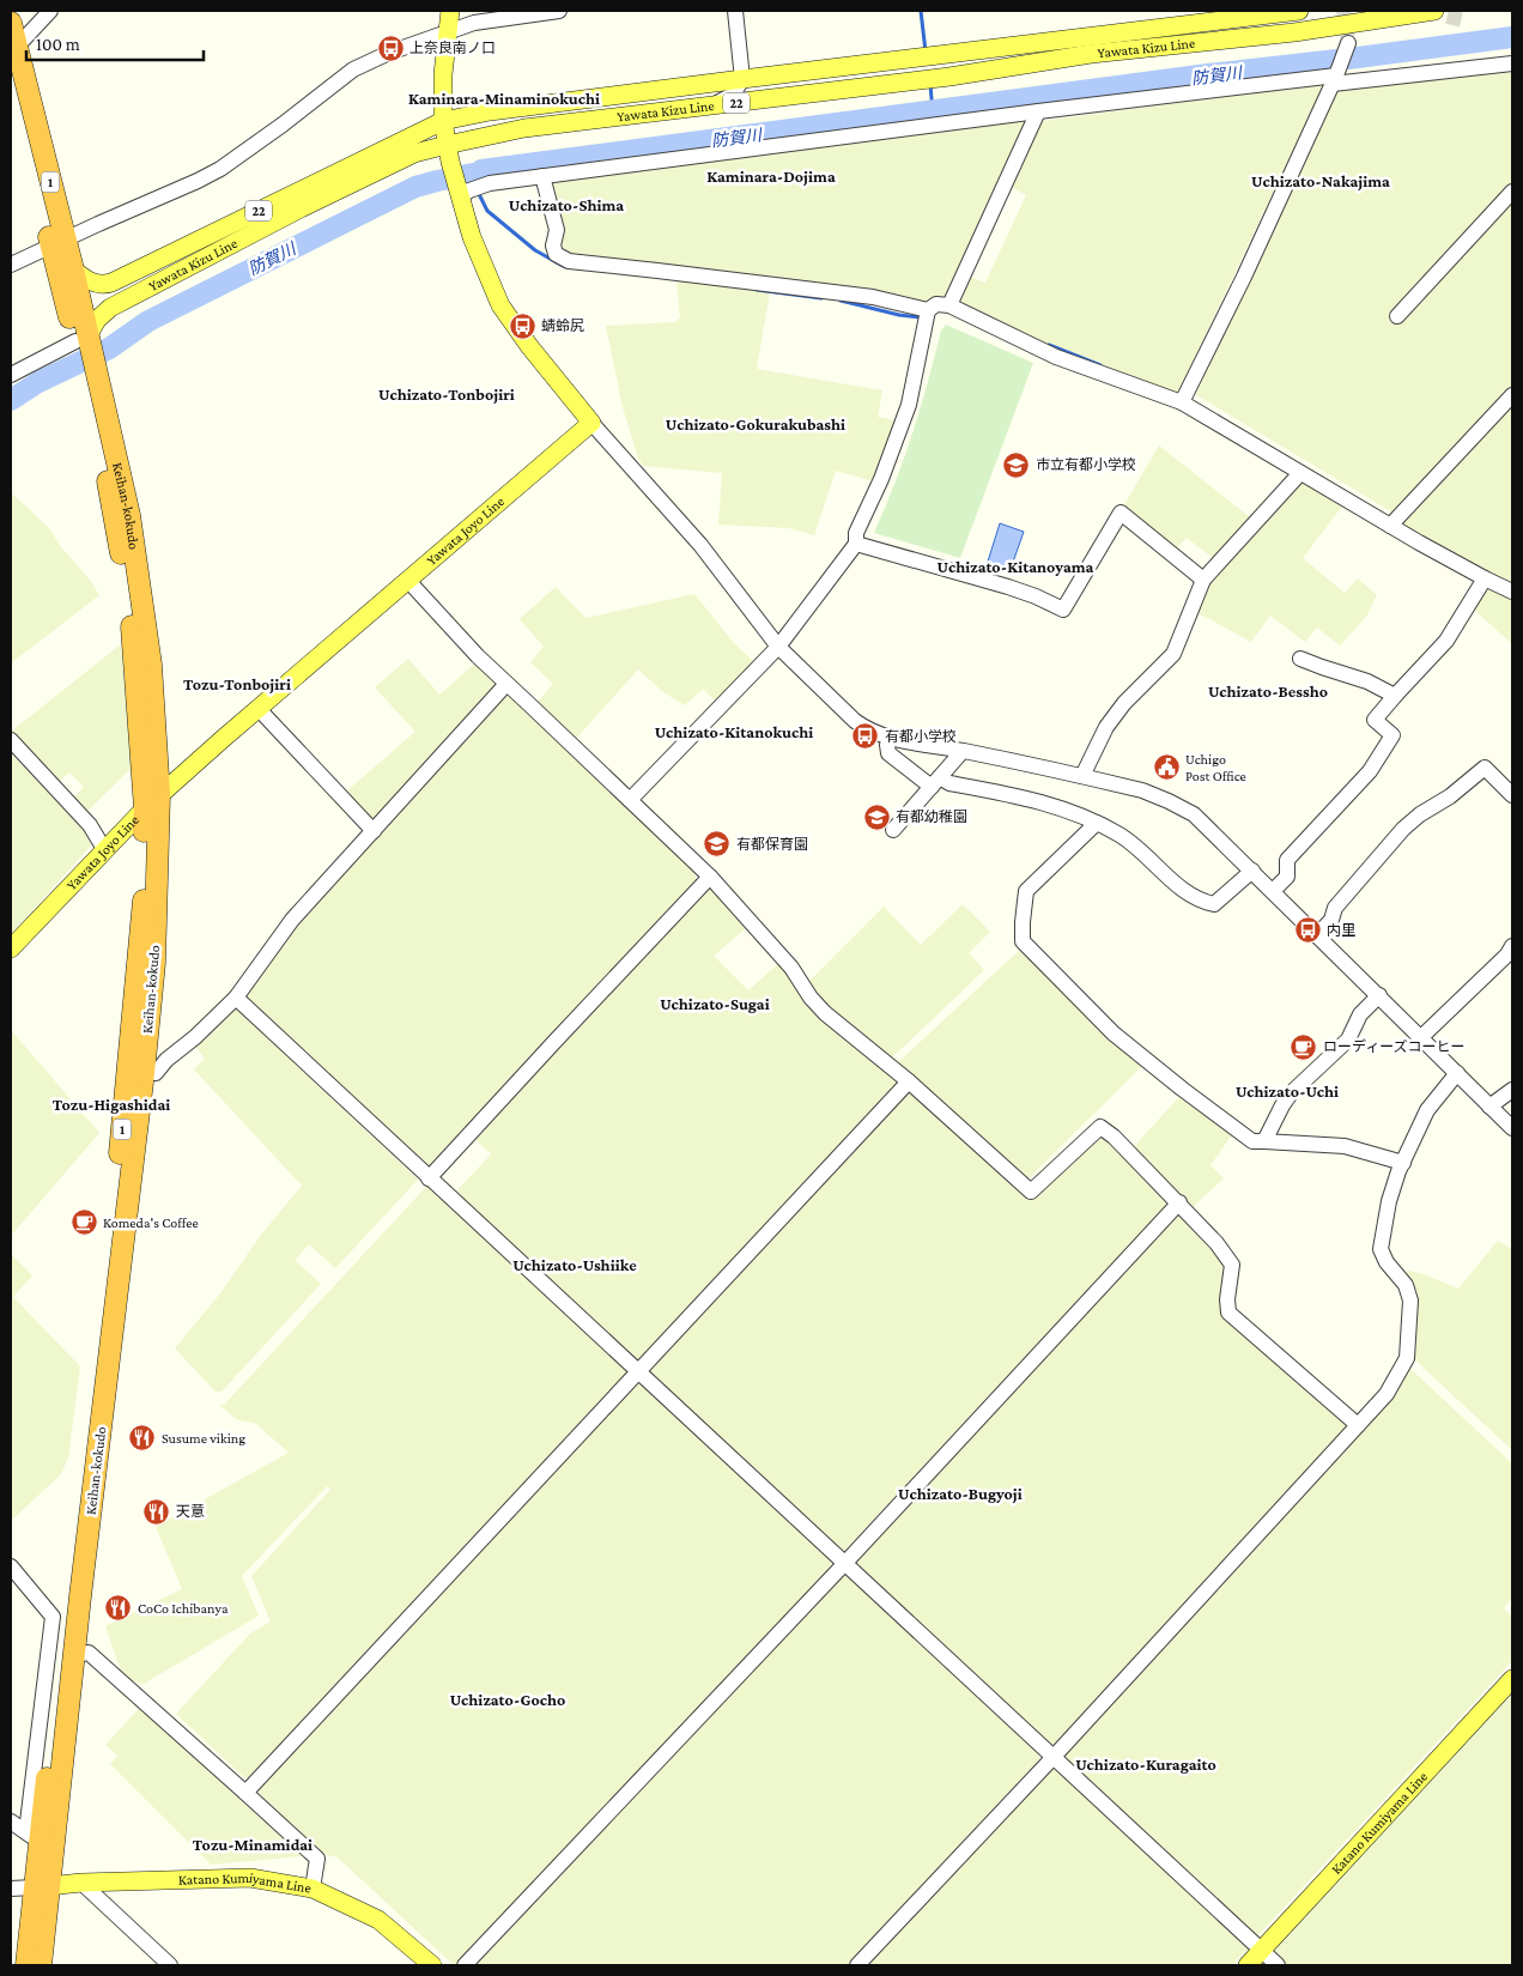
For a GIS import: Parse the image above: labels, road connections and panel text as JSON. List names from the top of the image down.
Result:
{
  "streets": {
    "highway": ["1", "Keihan-kokudo"],
    "main road": [
      "Yawata Kizu Line",
      "22",
      "Yawata Joyo Line",
      "Katano Kumiyama Line"
    ]
  },
  "crossings": [
    ["Yawata Kizu Line", "Keihan-kokudo"],
    ["Keihan-kokudo", "Yawata Joyo Line"],
    ["Keihan-kokudo", "Katano Kumiyama Line"]
  ],
  "districts": [
    "Kaminara-Minaminokuchi",
    "Kaminara-Dojima",
    "Uchizato-Nakajima",
    "Uchizato-Shima",
    "Uchizato-Tonbojiri",
    "Uchizato-Gokurakubashi",
    "Uchizato-Kitanoyama",
    "Tozu-Tonbojiri",
    "Uchizato-Bessho",
    "Uchizato-Kitanokuchi",
    "Uchizato-Sugai",
    "Uchizato-Uchi",
    "Tozu-Higashidai",
    "Uchizato-Ushiike",
    "Uchizato-Bugyoji",
    "Uchizato-Gocho",
    "Uchizato-Kuragaito",
    "Tozu-Minamidai"
  ],
  "water": ["防賀川"],
  "places": {
    "bus stop": [
      "上奈良南ノ口",
      "蜻蛉尻",
      "有都小学校",
      "内里"
    ],
    "school or university": ["市立有都小学校", "有都幼稚園", "有都保育園"],
    "public building": ["Uchigo Post Office"],
    "cafe": ["ローディーズコーヒー", "Komeda's Coffee"],
    "restaurant": ["Susume viking", "天意", "CoCo Ichibanya"]
  },
  "scale_bar": "100 m"
}
